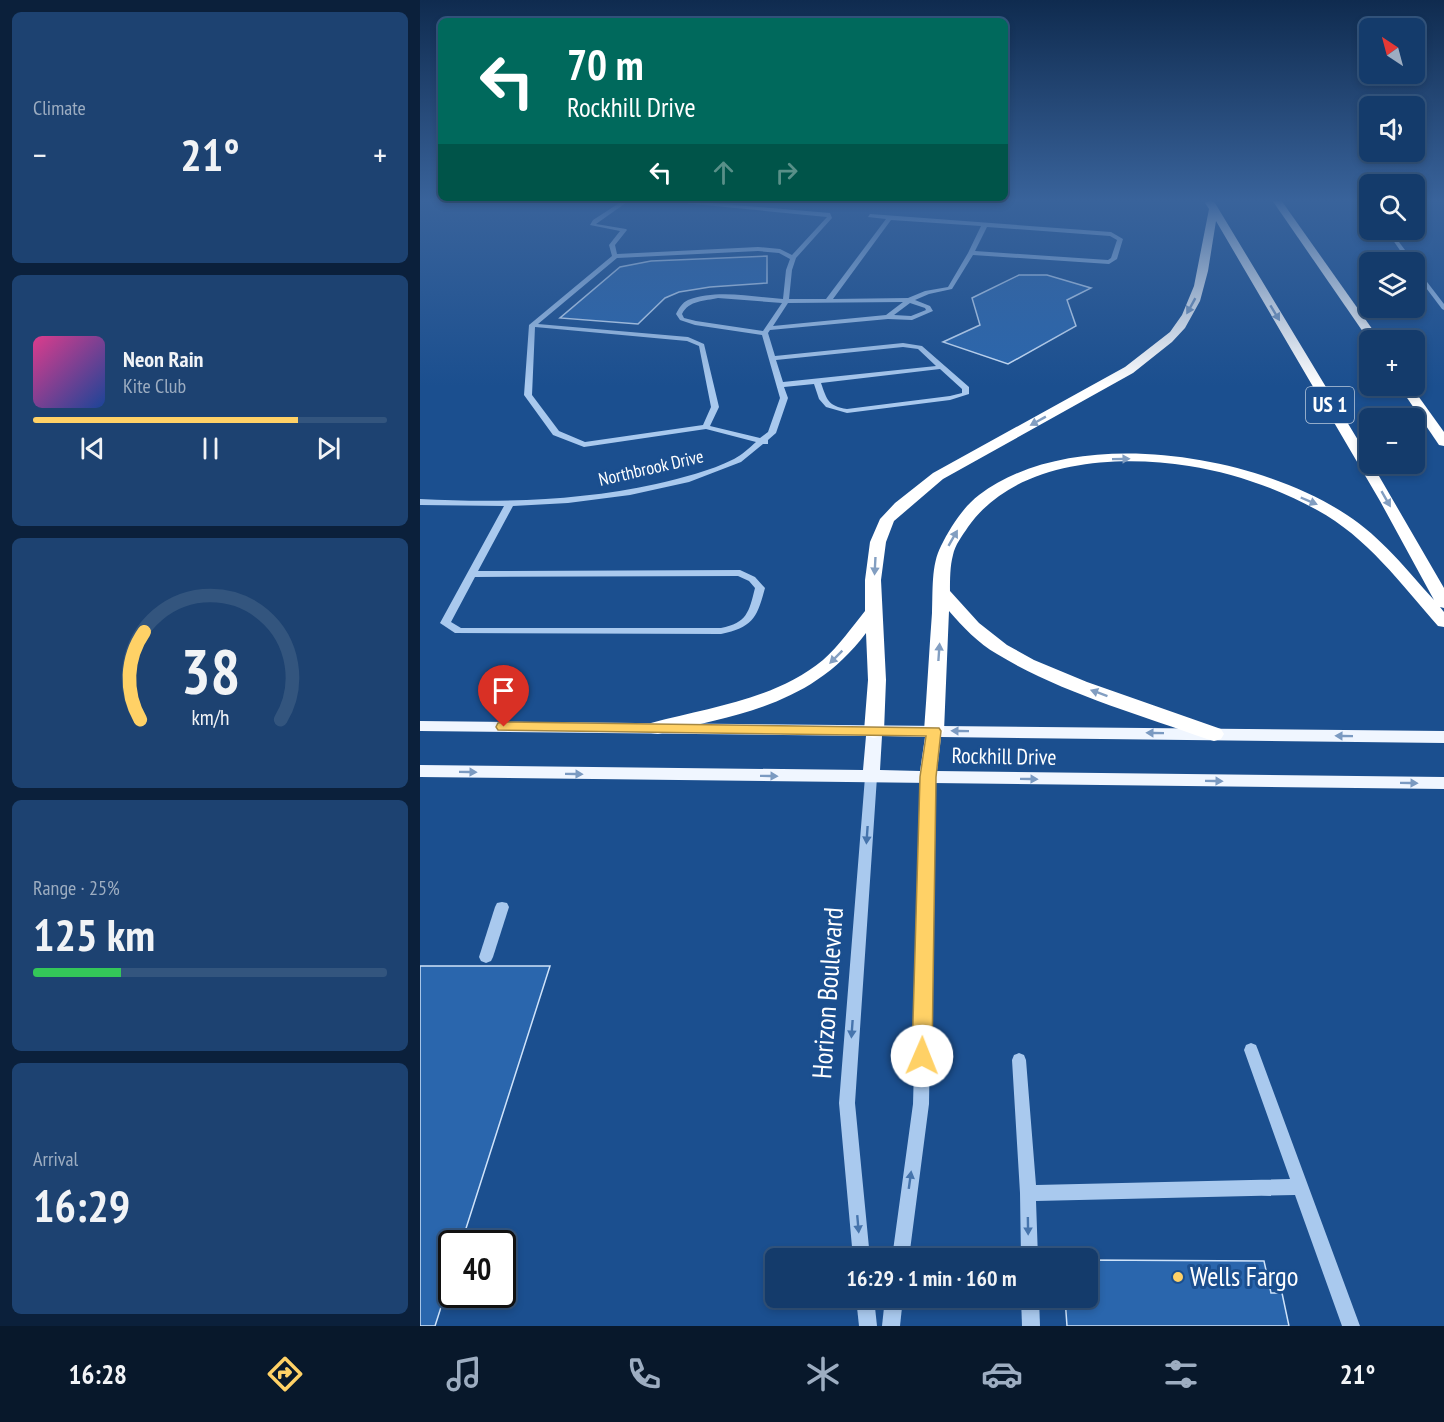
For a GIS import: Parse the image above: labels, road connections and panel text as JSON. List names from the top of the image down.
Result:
{
  "streets": {
    "highway": ["US 1"],
    "main road": ["Rockhill Drive", "Horizon Boulevard"],
    "street": ["Northbrook Drive"]
  },
  "crossings": [
    ["Rockhill Drive", "Horizon Boulevard"]
  ],
  "one_way": ["Horizon Boulevard"],
  "places": ["Wells Fargo"],
  "north": "top left",
  "page": {
    "tile": [
      "Climate",
      ["Range · 25%", "125 km"],
      ["Arrival", "16:29"]
    ],
    "map_buttons": ["+", "−"],
    "turn": ["70 m", "Rockhill Drive"],
    "heat": ["−", "21°", "+"],
    "song": ["Neon Rain", "Kite Club"],
    "limit": "40",
    "trip": "16:29 · 1 min · 160 m",
    "tabs": ["16:28", "21°"],
    "gauge": ["38", "km/h"]
  }
}
